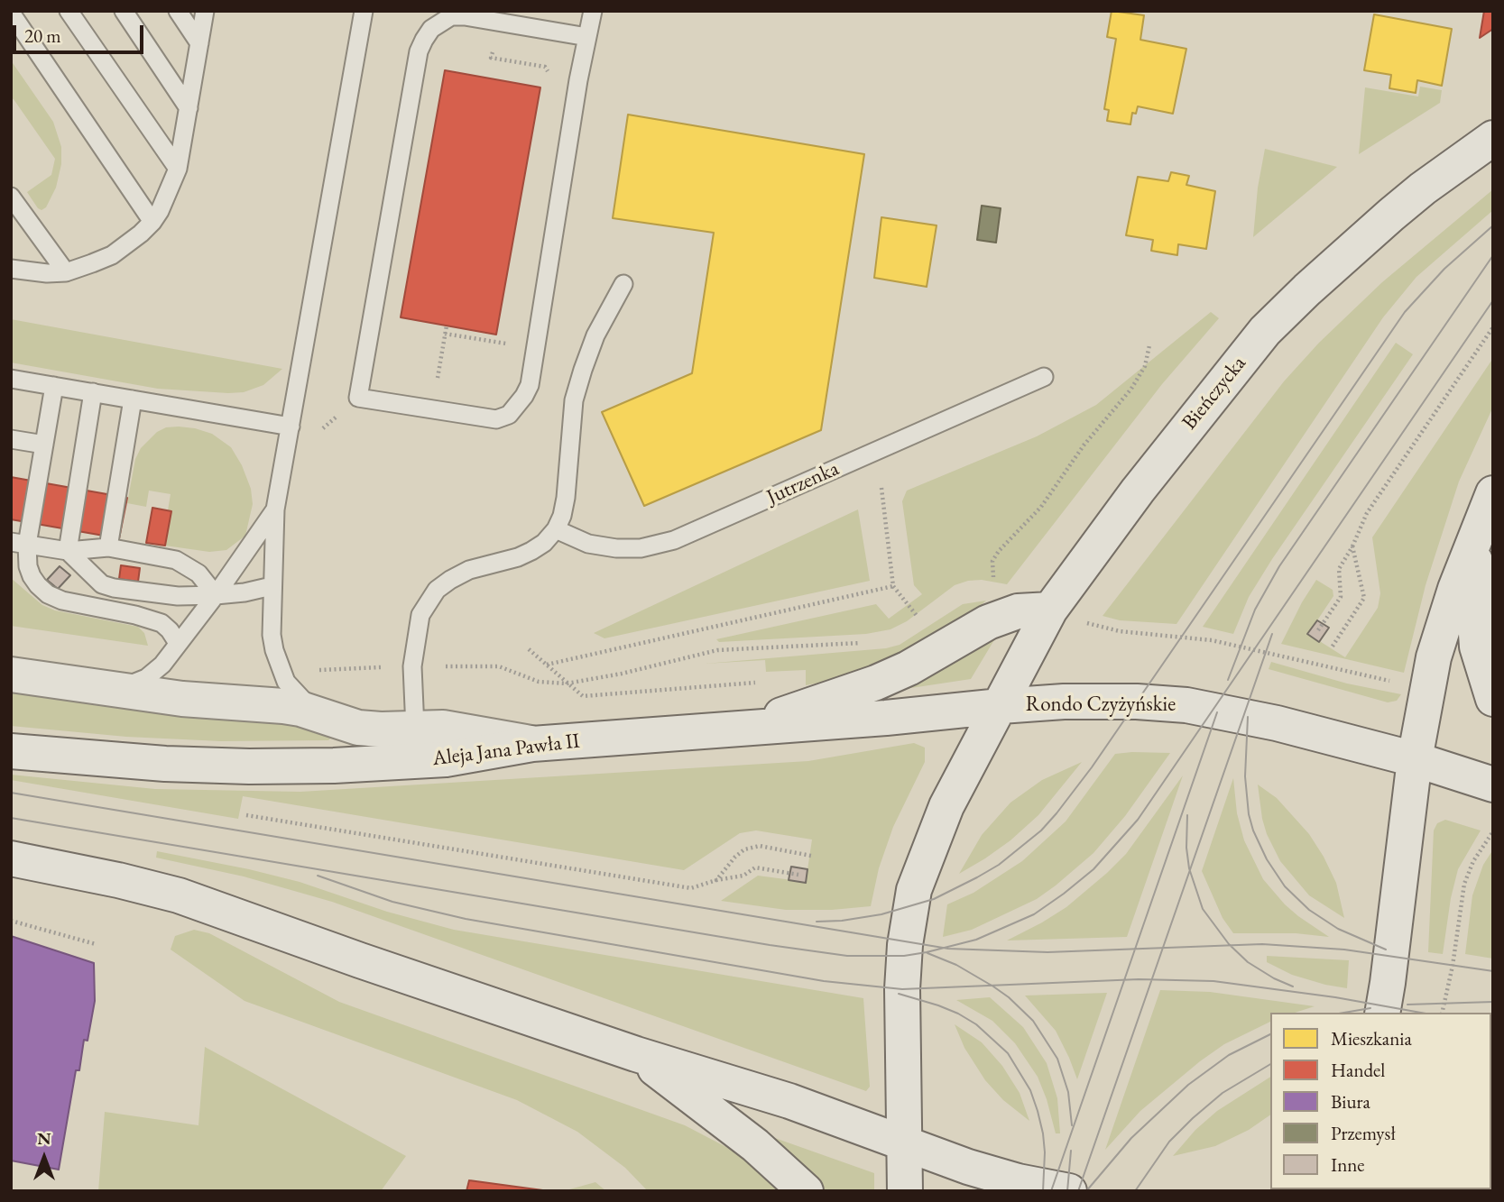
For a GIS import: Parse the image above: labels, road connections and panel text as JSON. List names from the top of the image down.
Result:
{
  "streets": {
    "main road": ["Bieńczycka", "Rondo Czyżyńskie", "Aleja Jana Pawła II"],
    "lane": ["Jutrzenka"]
  },
  "crossings": [
    ["Bieńczycka", "Rondo Czyżyńskie"],
    ["Bieńczycka", "Aleja Jana Pawła II"],
    ["Rondo Czyżyńskie", "Aleja Jana Pawła II"]
  ],
  "legend": [
    "Mieszkania",
    "Handel",
    "Biura",
    "Przemysł",
    "Inne"
  ],
  "scale_bar": "20 m",
  "north": "top"
}
